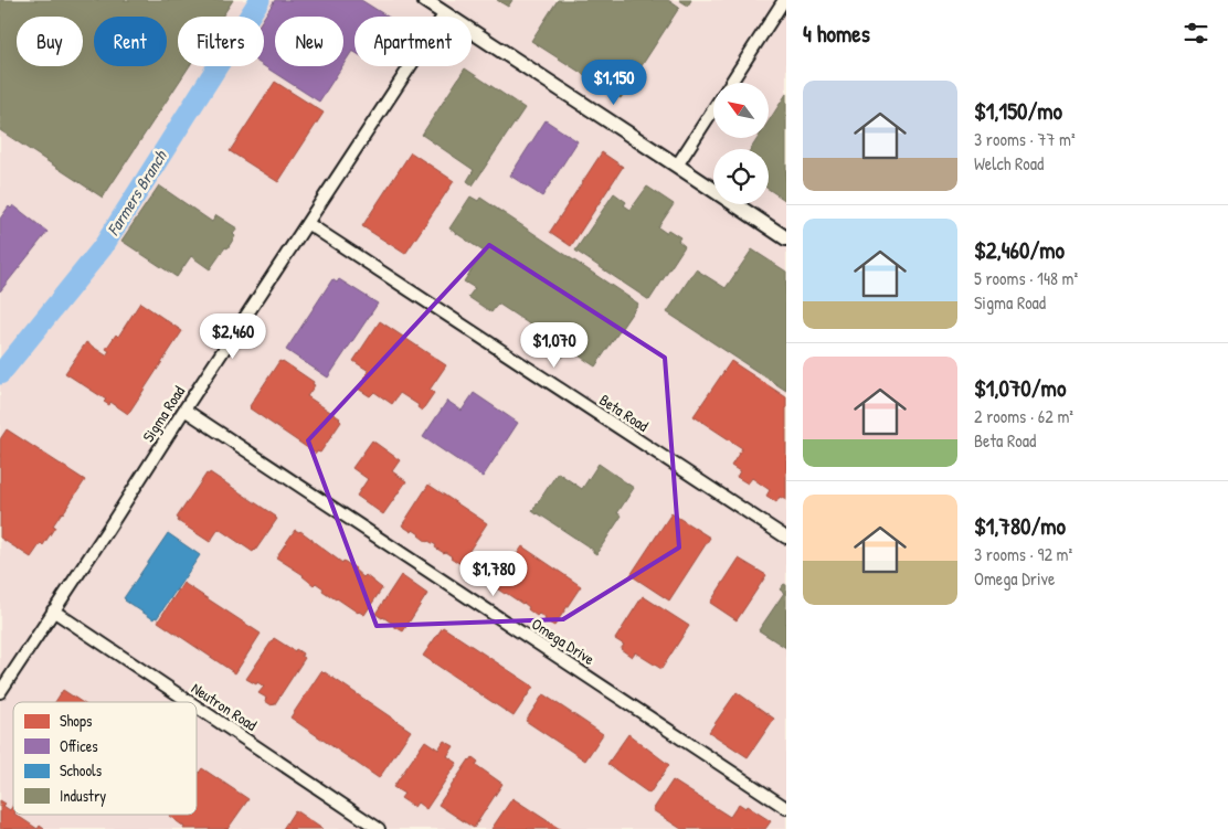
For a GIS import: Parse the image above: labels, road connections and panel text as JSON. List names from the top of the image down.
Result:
{
  "streets": {
    "street": [
      "Beta Road",
      "Sigma Road",
      "Omega Drive",
      "Neutron Road"
    ]
  },
  "crossings": [
    ["Beta Road", "Sigma Road"],
    ["Sigma Road", "Omega Drive"],
    ["Sigma Road", "Neutron Road"]
  ],
  "water": ["Farmers Branch"],
  "legend": [
    "Shops",
    "Offices",
    "Schools",
    "Industry"
  ],
  "north": "top left",
  "page": {
    "heading": "4 homes",
    "chip": [
      "Buy",
      "Rent",
      "Filters",
      "New",
      "Apartment"
    ],
    "price": [
      "$1,150",
      "$2,460",
      "$1,070",
      "$1,780"
    ],
    "list": [
      {
        "name": "$1,150/mo",
        "note": "3 rooms · 77 m² · Welch Road"
      },
      {
        "name": "$2,460/mo",
        "note": "5 rooms · 148 m² · Sigma Road"
      },
      {
        "name": "$1,070/mo",
        "note": "2 rooms · 62 m² · Beta Road"
      },
      {
        "name": "$1,780/mo",
        "note": "3 rooms · 92 m² · Omega Drive"
      }
    ]
  }
}
